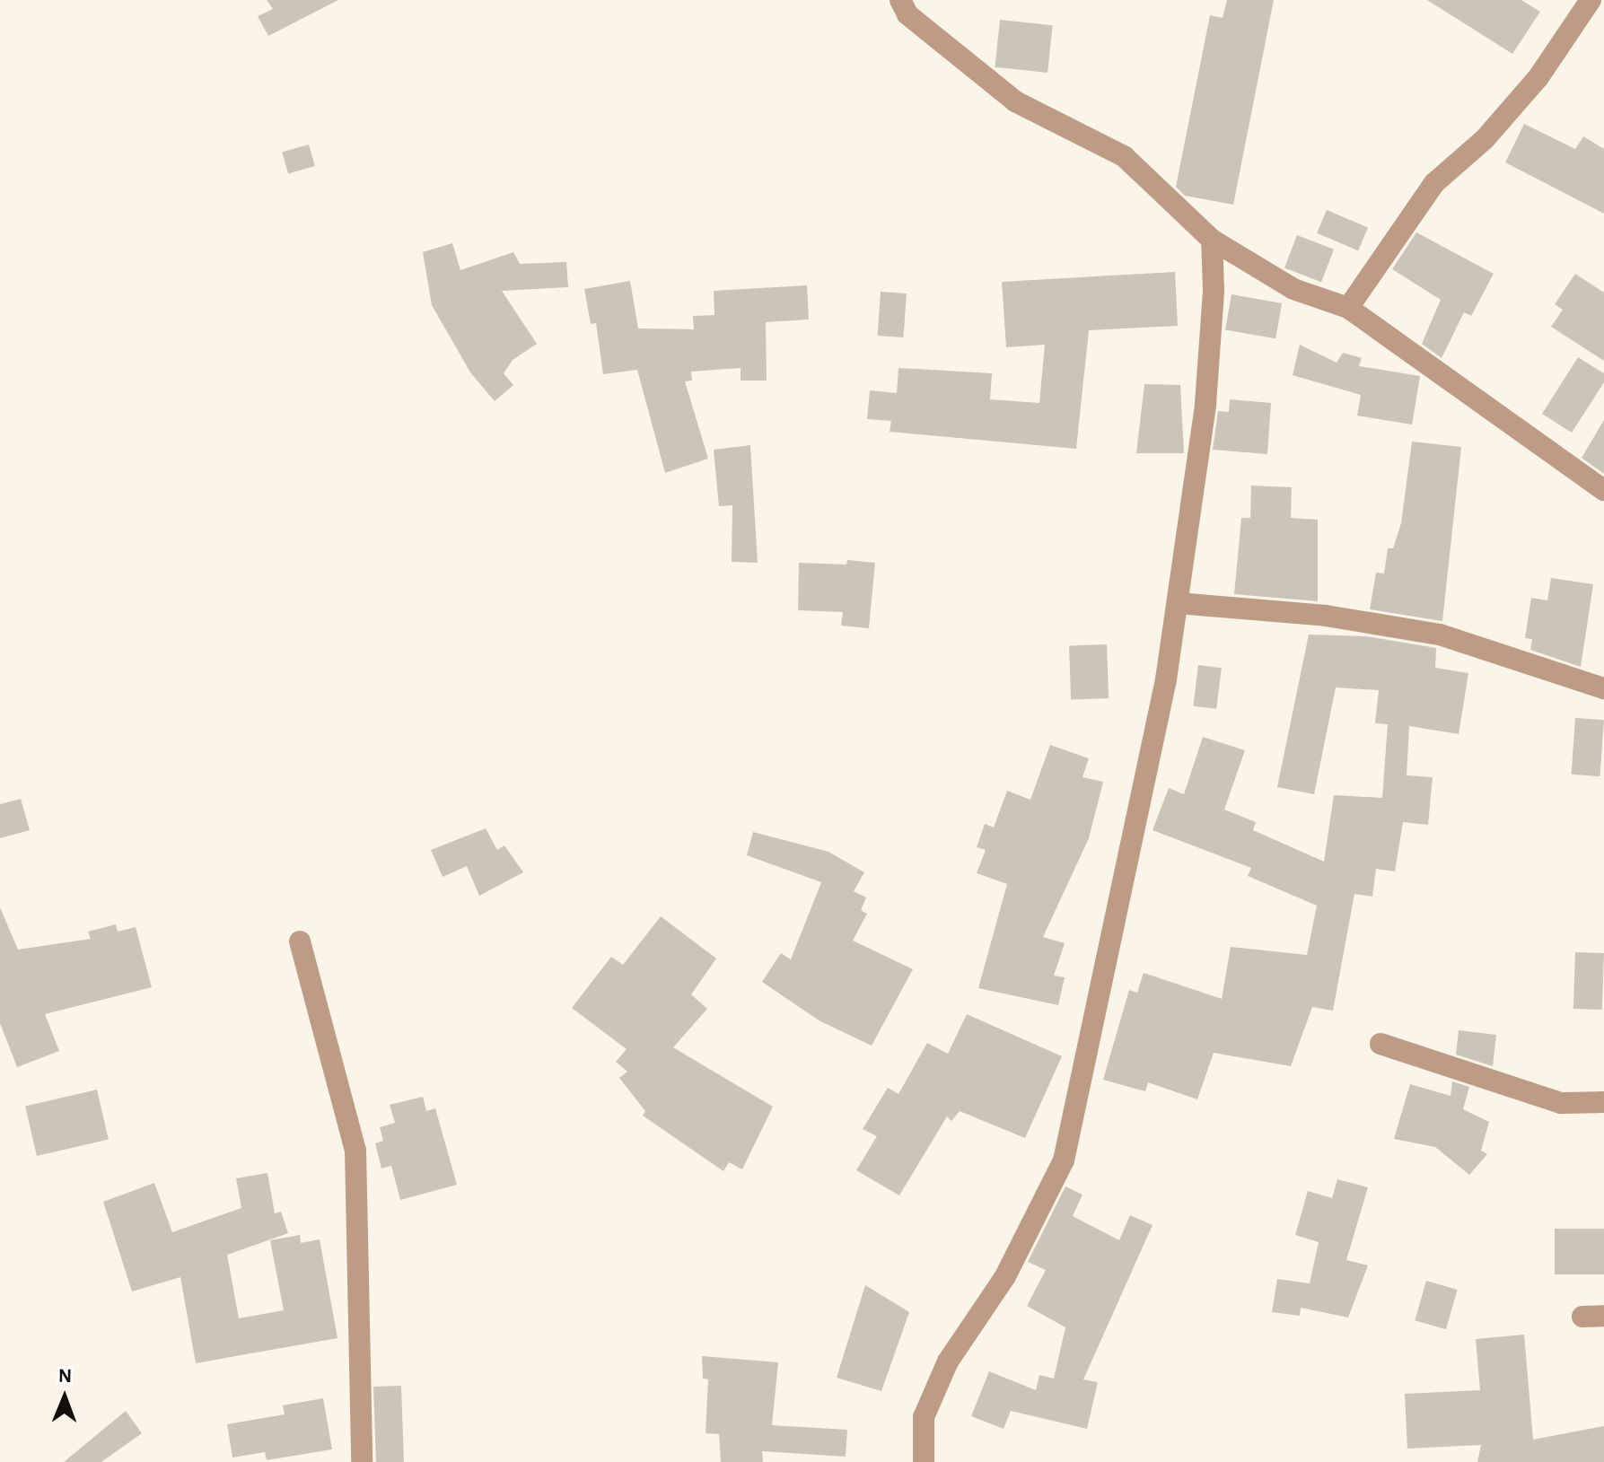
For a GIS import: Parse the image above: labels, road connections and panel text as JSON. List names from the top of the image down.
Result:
{
  "north": "top"
}
